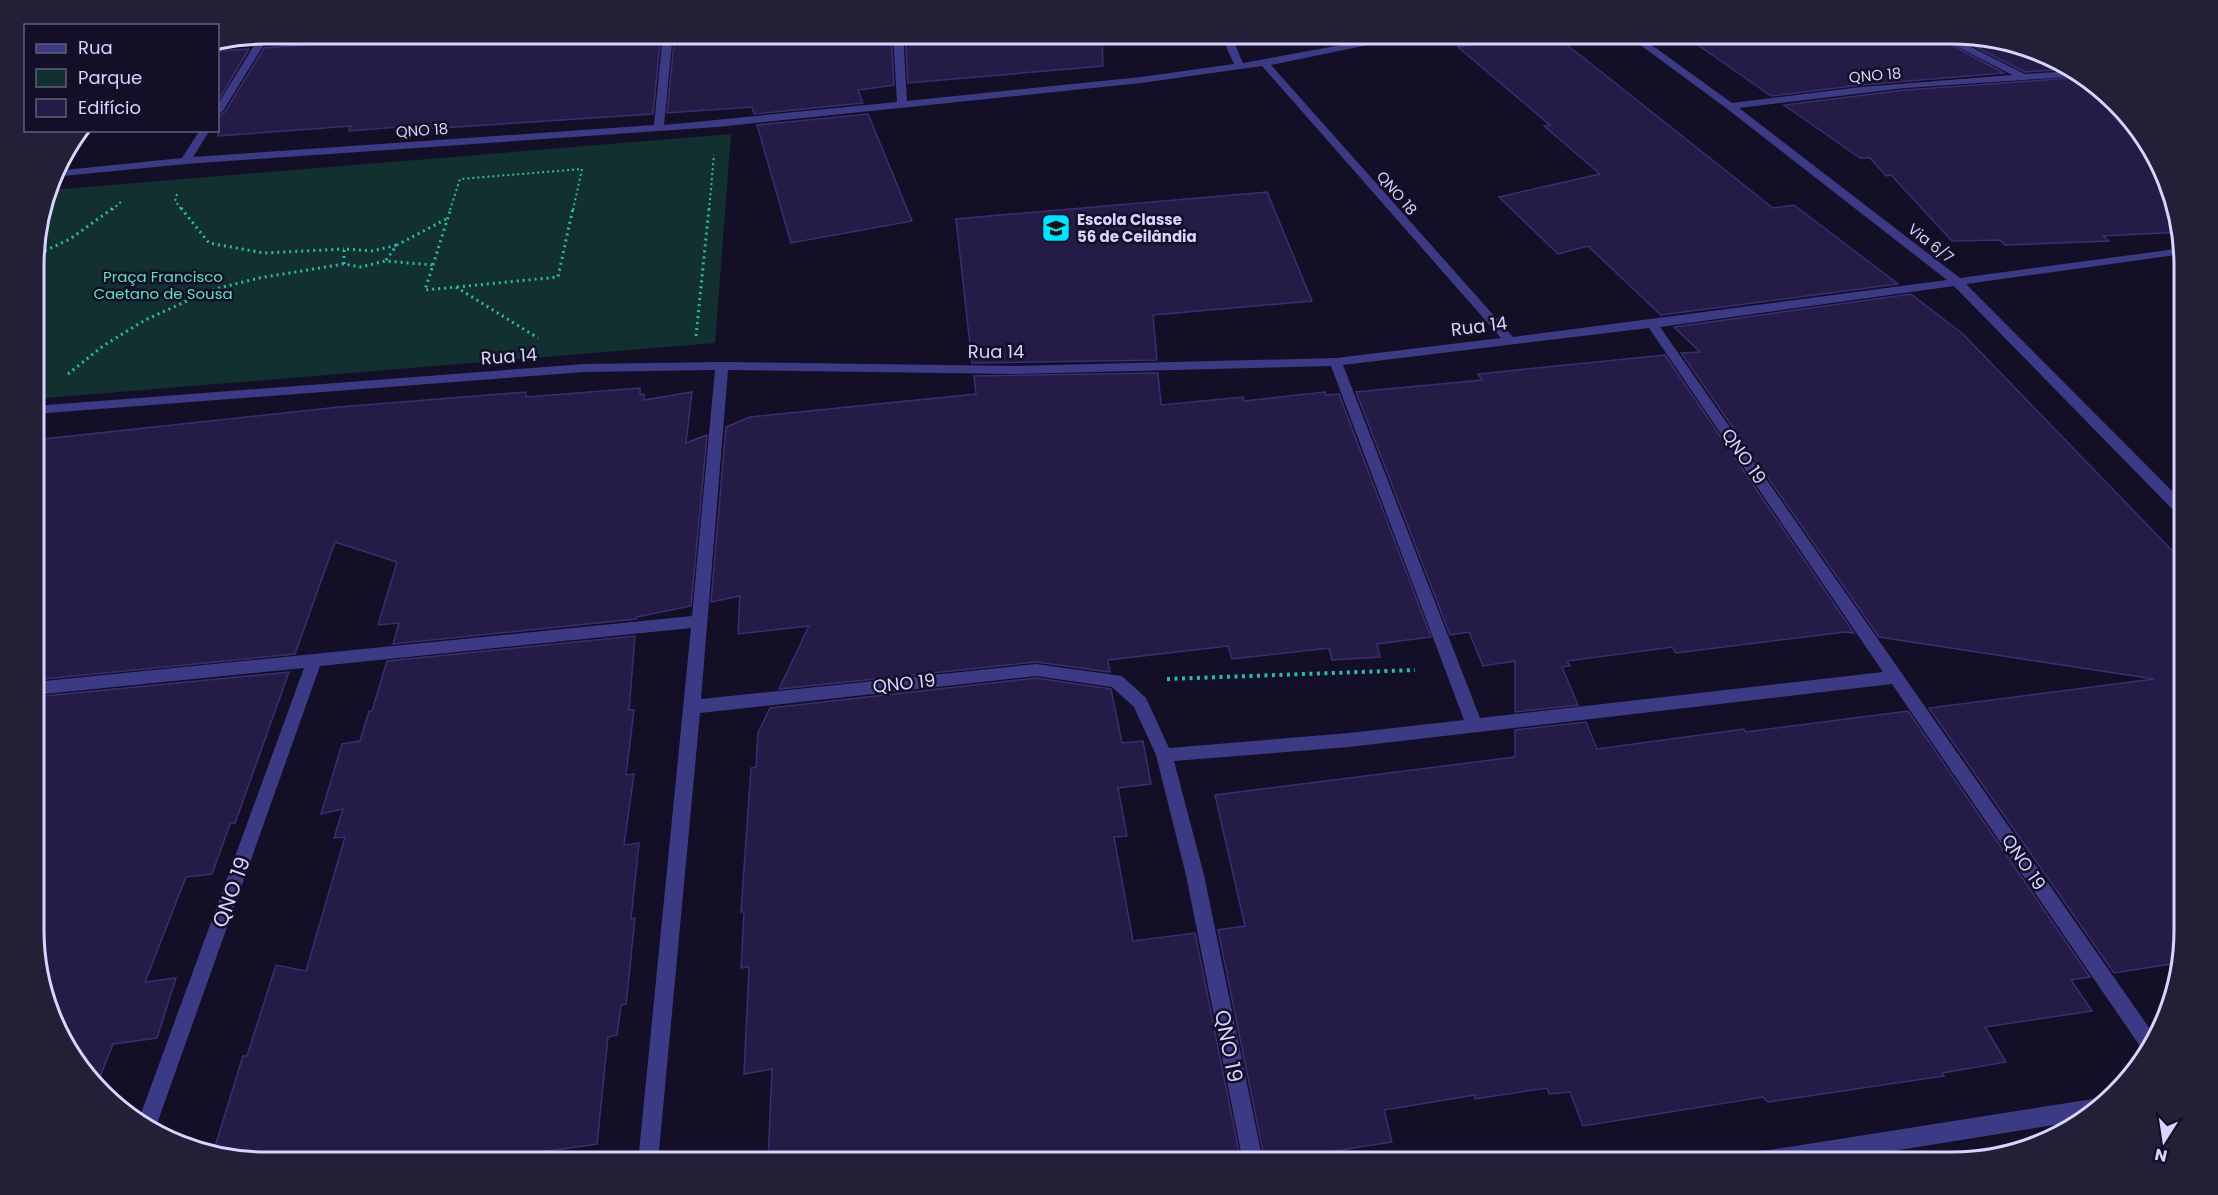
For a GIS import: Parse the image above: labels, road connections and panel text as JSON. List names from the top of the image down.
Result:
{
  "streets": {
    "street": [
      "QNO 18",
      "Via 6/7",
      "Rua 14",
      "QNO 19"
    ]
  },
  "crossings": [
    ["QNO 18", "Via 6/7"],
    ["QNO 18", "Rua 14"],
    ["Via 6/7", "Rua 14"],
    ["Rua 14", "QNO 19"]
  ],
  "parks": ["Praça Francisco Caetano de Sousa"],
  "places": {
    "school or university": ["Escola Classe 56 de Ceilândia"]
  },
  "legend": ["Rua", "Parque", "Edifício"],
  "north": "bottom"
}
